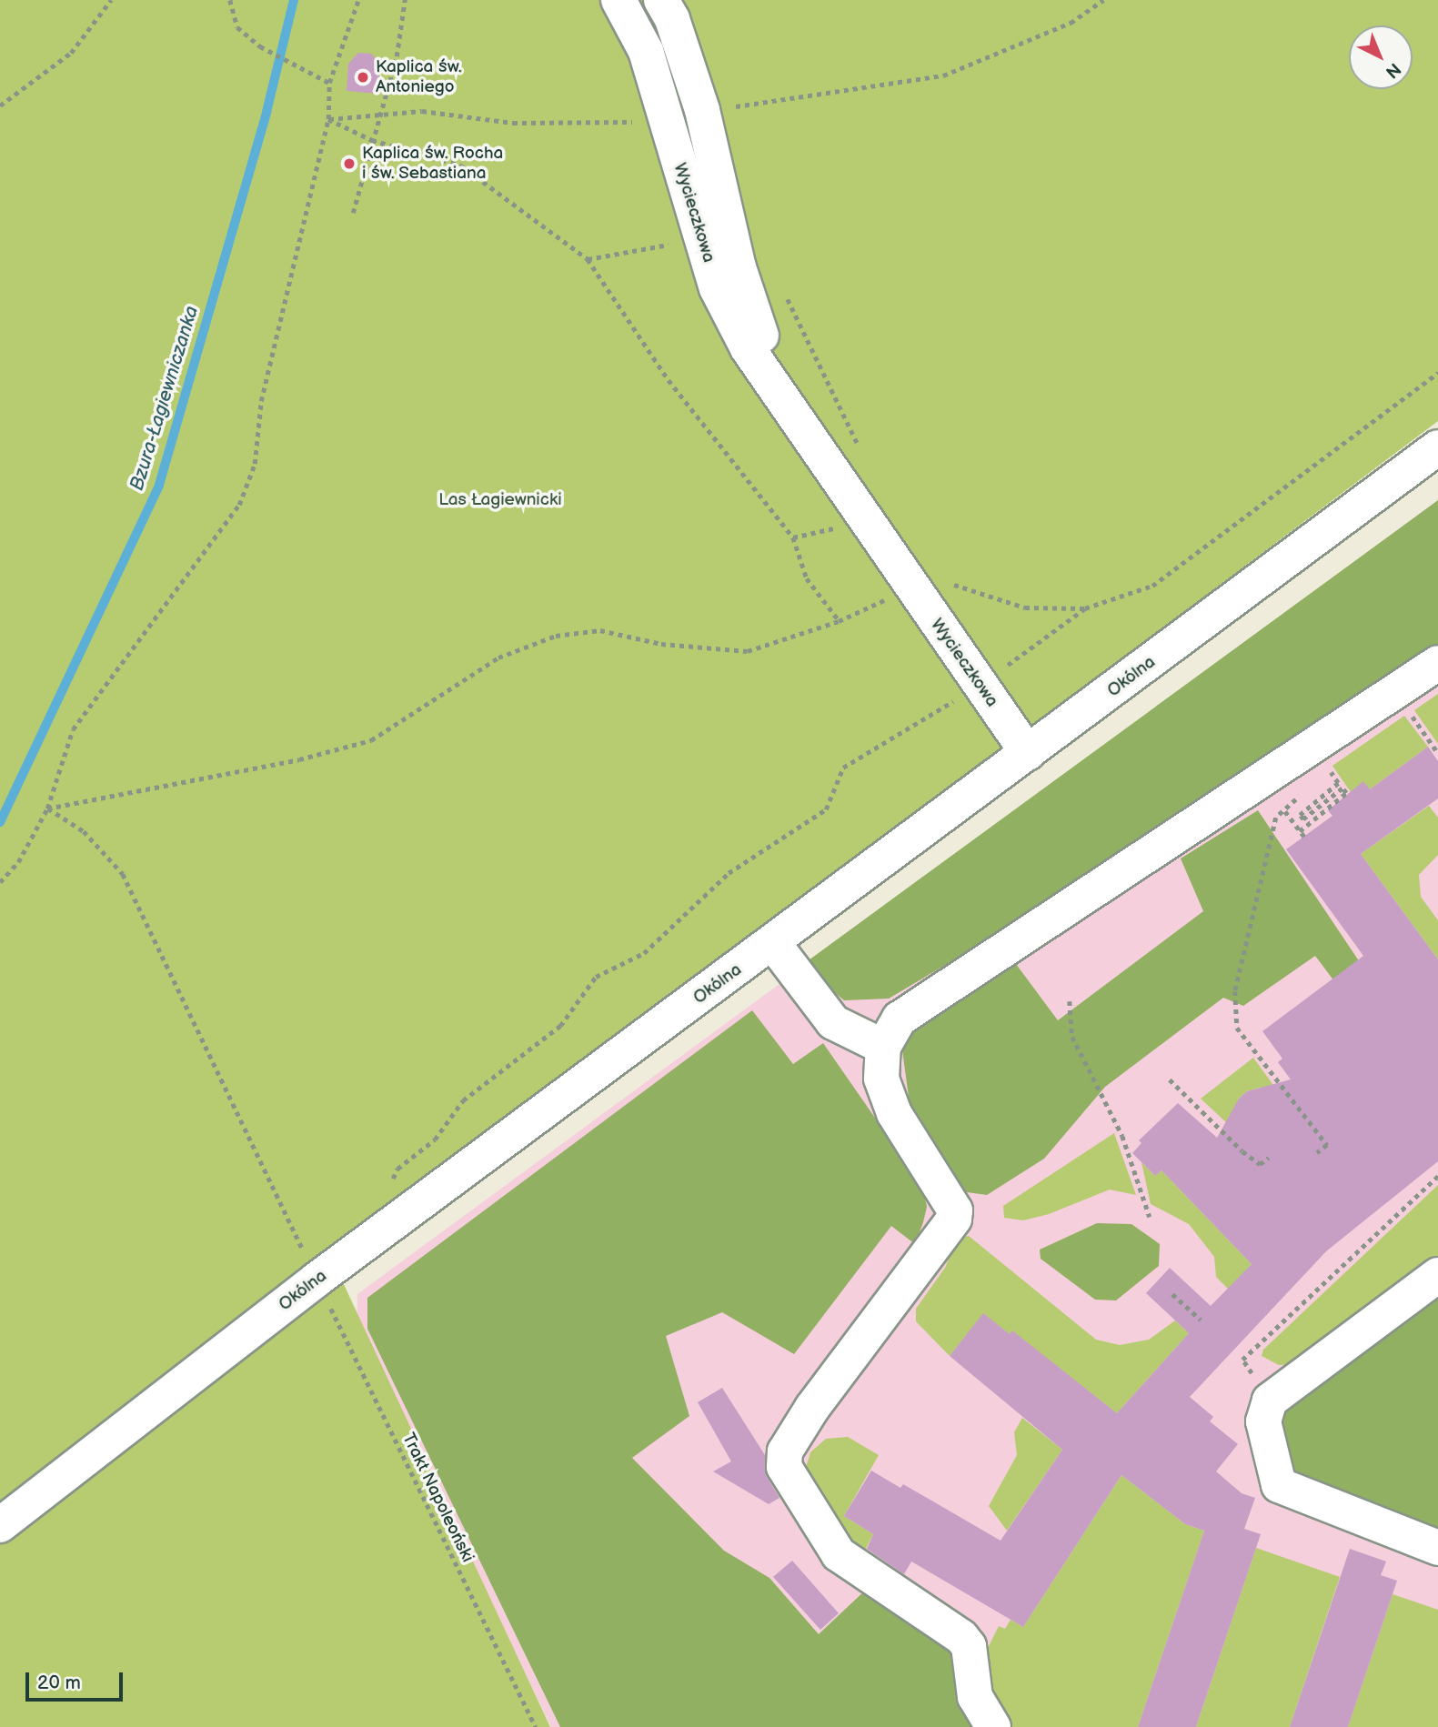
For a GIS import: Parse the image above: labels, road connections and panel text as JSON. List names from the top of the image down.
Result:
{
  "streets": {
    "street": ["Wycieczkowa", "Okólna"],
    "path": ["Trakt Napoleoński"]
  },
  "crossings": [
    ["Wycieczkowa", "Okólna"],
    ["Okólna", "Trakt Napoleoński"]
  ],
  "water": ["Bzura-Łagiewniczanka"],
  "parks": ["Las Łagiewnicki"],
  "places": ["Kaplica św. Antoniego", "Kaplica św. Rocha i św. Sebastiana"],
  "scale_bar": "20 m",
  "north": "bottom right"
}
